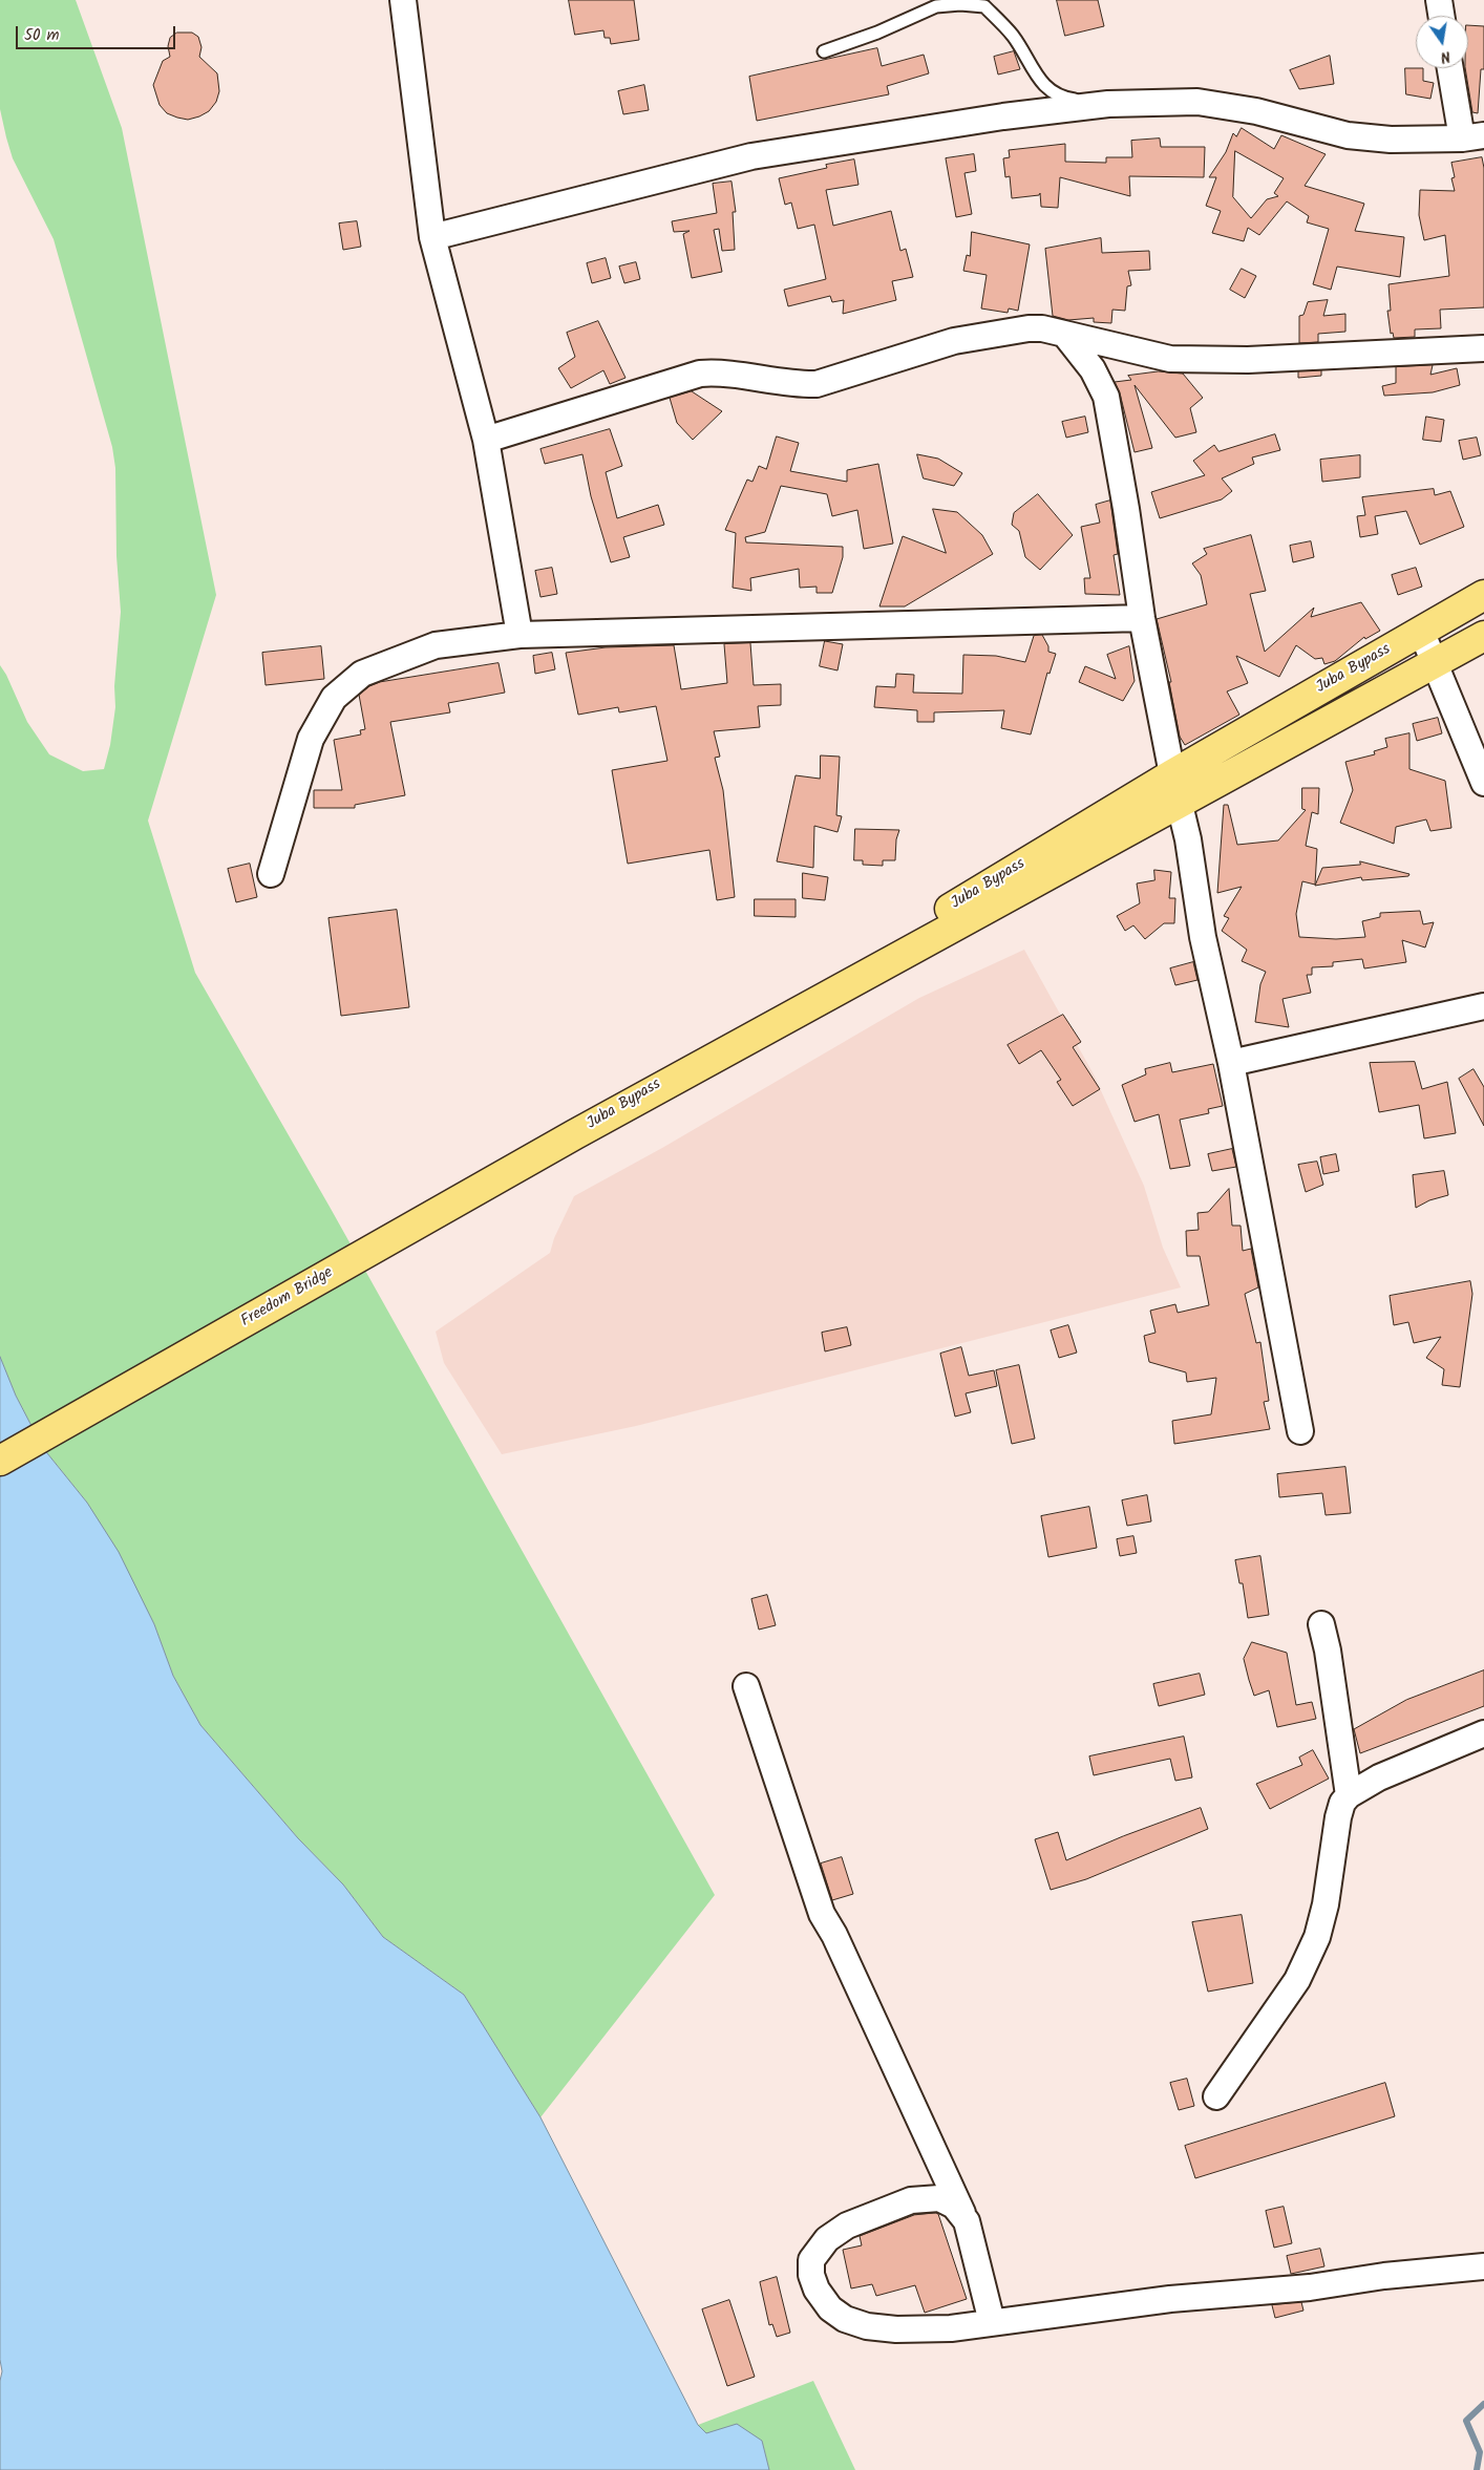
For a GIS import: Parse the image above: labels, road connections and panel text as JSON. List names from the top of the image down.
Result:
{
  "streets": {
    "main road": ["Juba Bypass", "Freedom Bridge"]
  },
  "crossings": [
    ["Juba Bypass", "Freedom Bridge"]
  ],
  "scale_bar": "50 m",
  "north": "bottom"
}
